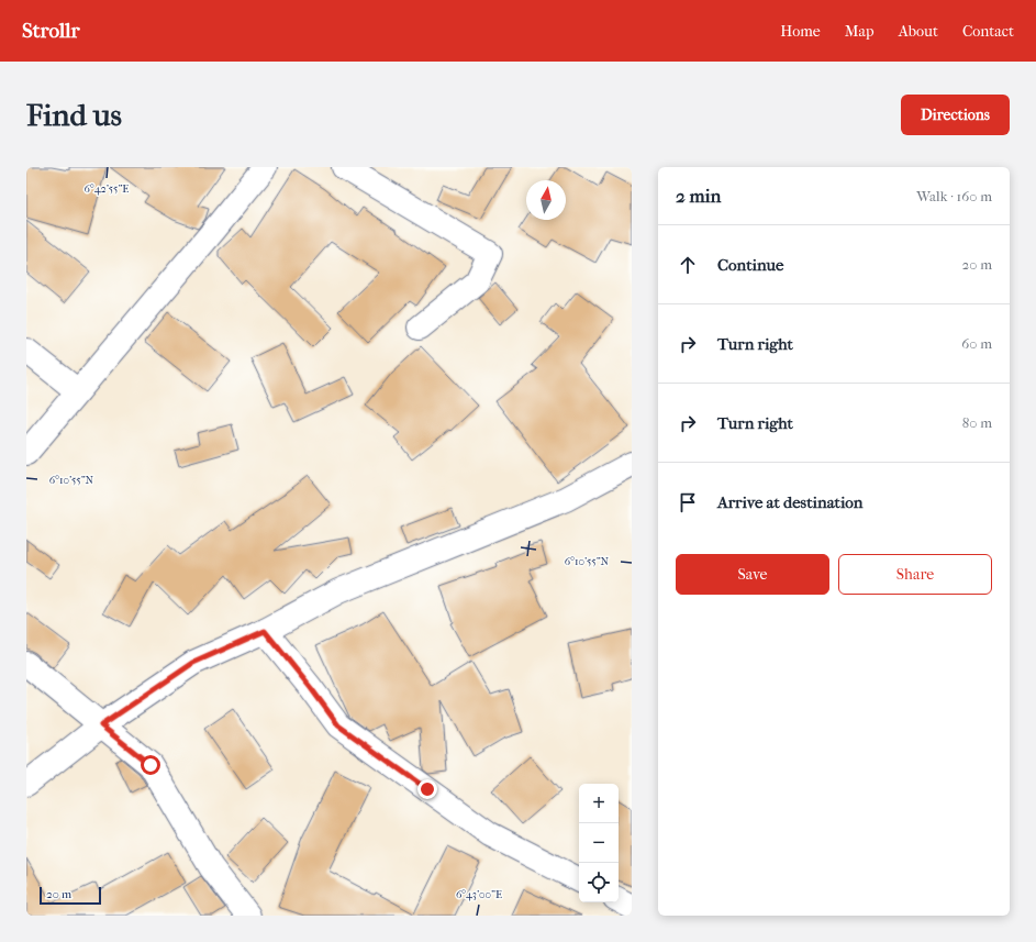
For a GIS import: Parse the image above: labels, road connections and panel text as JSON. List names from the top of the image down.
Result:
{
  "scale_bar": "20 m",
  "north": "top",
  "page": {
    "header": "Strollr",
    "nav": [
      "Home",
      "Map",
      "About",
      "Contact"
    ],
    "buttons": [
      "Directions",
      ["Save", "Share"]
    ],
    "title": "Find us",
    "heading": ["2 min", "Walk · 160 m"],
    "list": [
      ["Continue", "20 m"],
      ["Turn right", "60 m"],
      ["Turn right", "80 m"],
      "Arrive at destination"
    ],
    "map_buttons": ["+", "−"],
    "scale": "20 m"
  },
  "coordinates": ["6°42'55\"E", "6°10'55\"N", "6°43'00\"E"]
}
